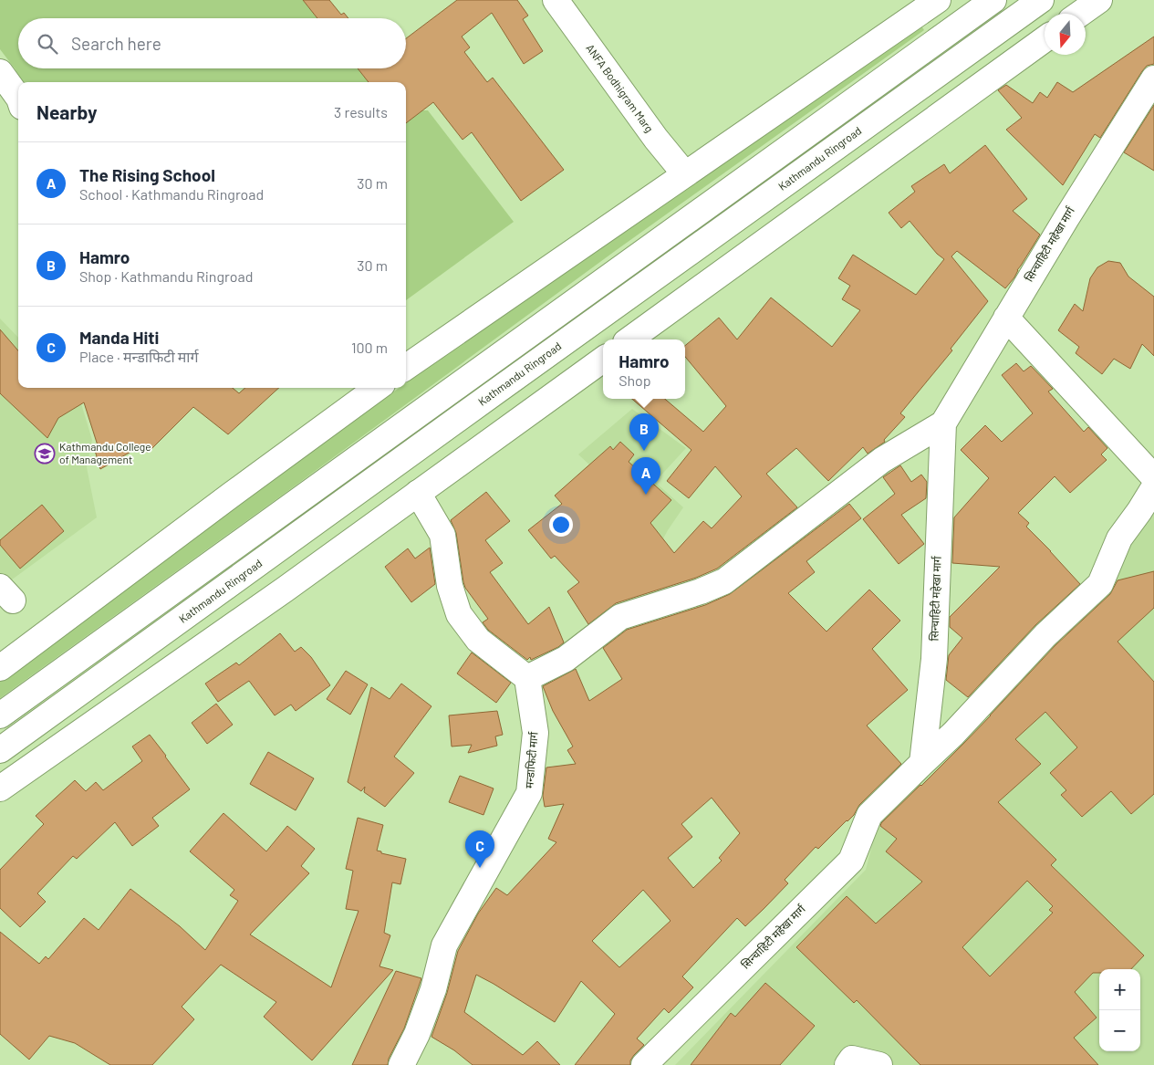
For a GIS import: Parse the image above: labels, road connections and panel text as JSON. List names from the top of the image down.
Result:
{
  "streets": {
    "main road": [
      "ANFA Bodhigram Marg",
      "Kathmandu Ringroad",
      "सिन्चाहिटी महेखा मार्ग",
      "मन्डाफिटी मार्ग"
    ]
  },
  "places": {
    "school or university": ["Kathmandu College of Management"]
  },
  "north": "bottom",
  "page": {
    "search": "Search here",
    "heading": ["Nearby", "3 results"],
    "list": [
      {
        "mark": "A",
        "name": "The Rising School",
        "note": "School · Kathmandu Ringroad",
        "value": "30 m"
      },
      {
        "mark": "B",
        "name": "Hamro",
        "note": "Shop · Kathmandu Ringroad",
        "value": "30 m"
      },
      {
        "mark": "C",
        "name": "Manda Hiti",
        "note": "Place · मन्डाफिटी मार्ग",
        "value": "100 m"
      }
    ],
    "popup": ["Hamro", "Shop"],
    "pins": ["B", "A", "C"],
    "map_buttons": ["+", "−"]
  }
}
